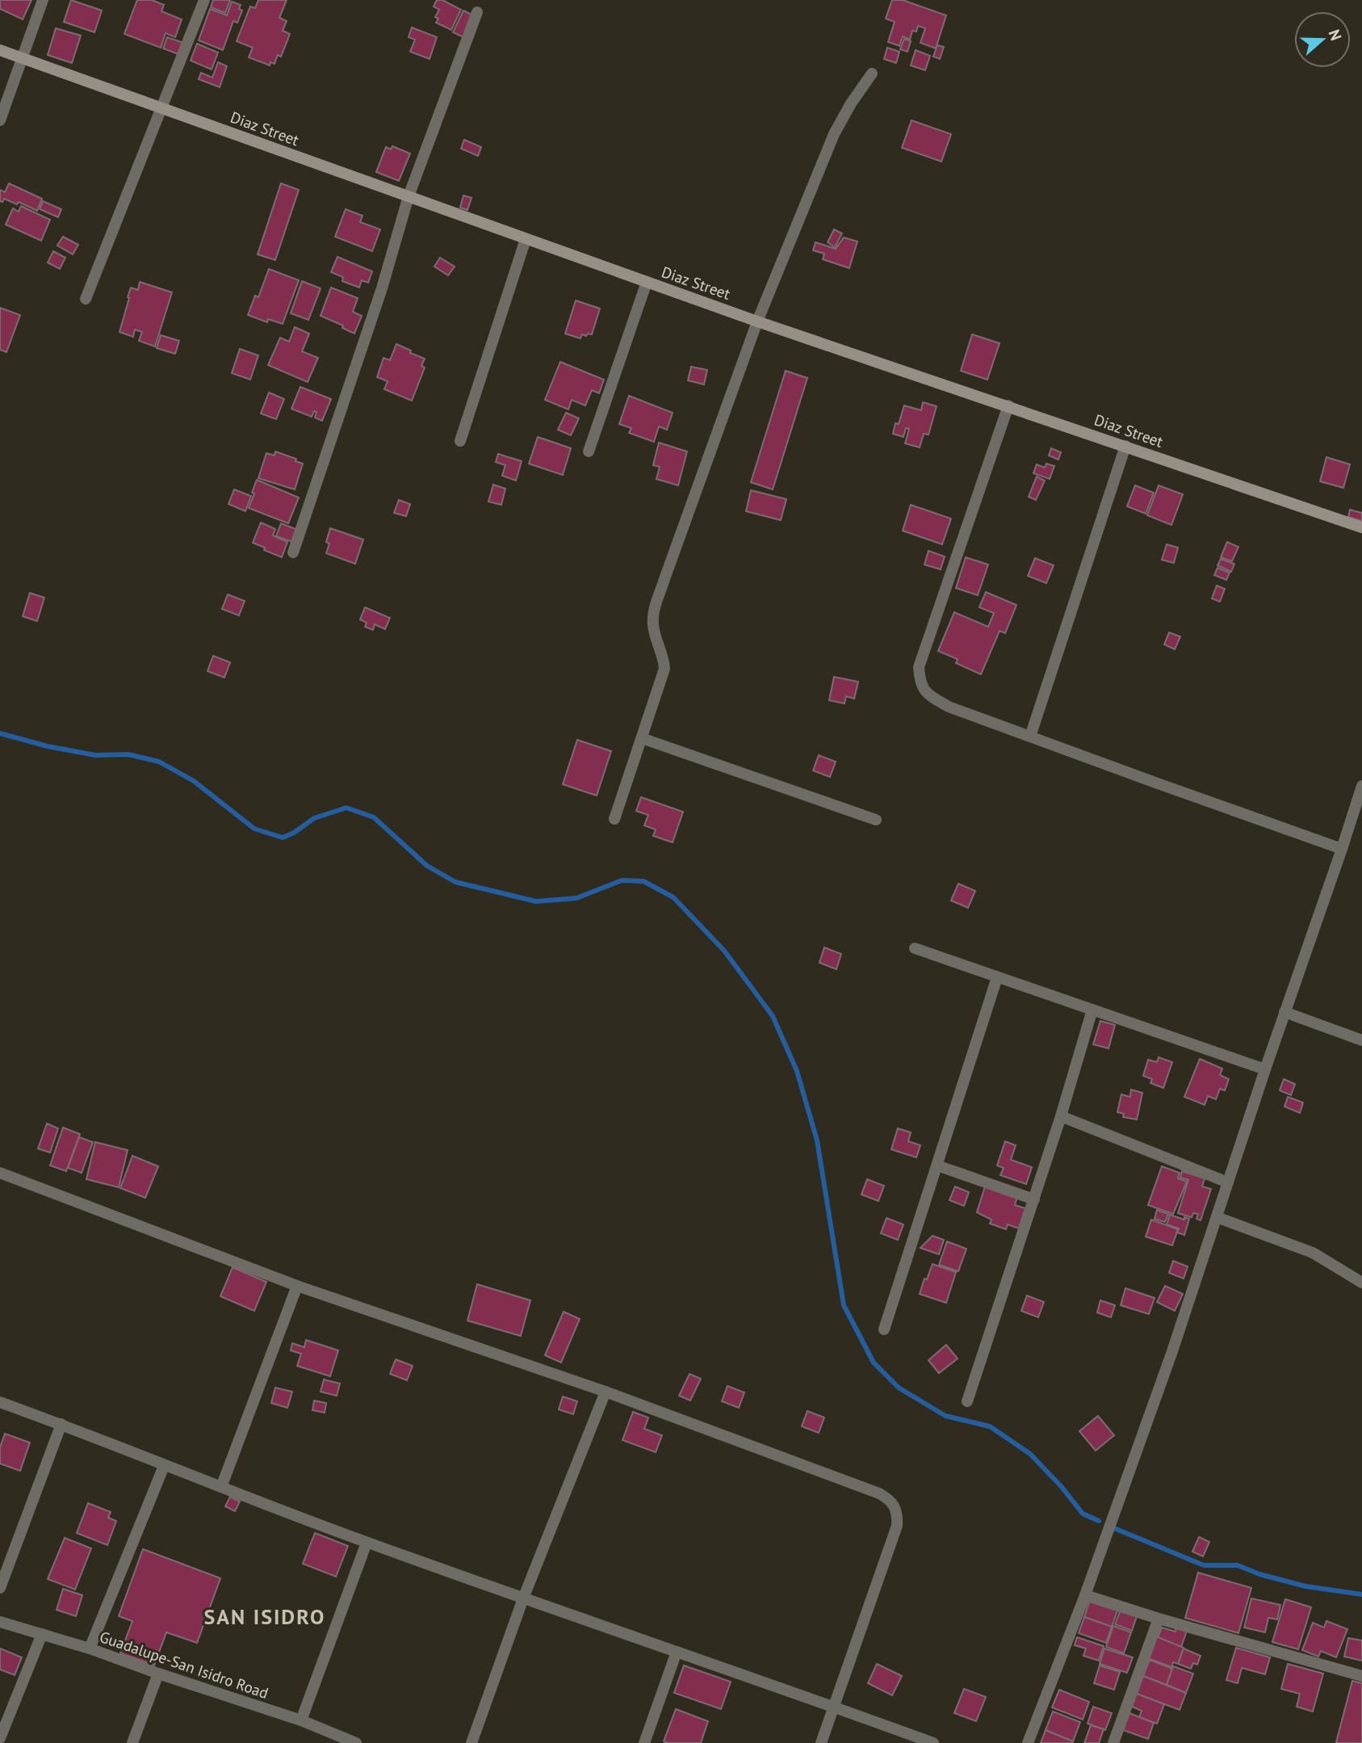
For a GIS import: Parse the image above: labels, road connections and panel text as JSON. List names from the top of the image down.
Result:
{
  "streets": {
    "main road": ["Diaz Street"],
    "street": ["Guadalupe-San Isidro Road"]
  },
  "districts": ["SAN ISIDRO"],
  "north": "right"
}
